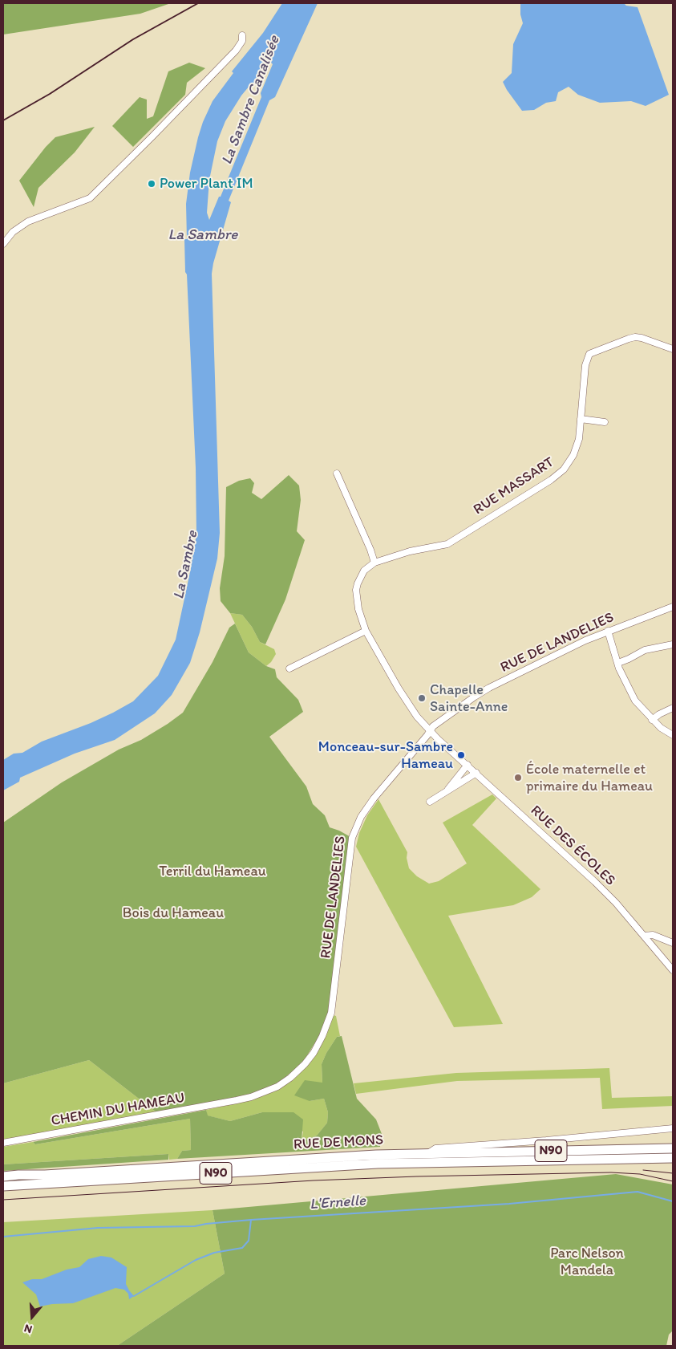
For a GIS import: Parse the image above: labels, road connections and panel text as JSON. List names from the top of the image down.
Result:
{
  "streets": {
    "highway": ["RUE DE MONS", "N90"],
    "street": [
      "RUE MASSART",
      "RUE DE LANDELIES",
      "RUE DES ÉCOLES",
      "CHEMIN DU HAMEAU"
    ]
  },
  "crossings": [
    ["RUE MASSART", "RUE DES ÉCOLES"],
    ["RUE DE LANDELIES", "RUE DES ÉCOLES"],
    ["RUE DE LANDELIES", "CHEMIN DU HAMEAU"],
    ["RUE DE MONS", "N90"]
  ],
  "water": ["La Sambre Canalisée", "La Sambre", "L'Ernelle"],
  "parks": ["Terril du Hameau", "Bois du Hameau", "Parc Nelson Mandela"],
  "places": [
    "Power Plant IM",
    "Chapelle Sainte-Anne",
    "Monceau-sur-Sambre Hameau",
    "École maternelle et primaire du Hameau"
  ],
  "north": "bottom"
}
